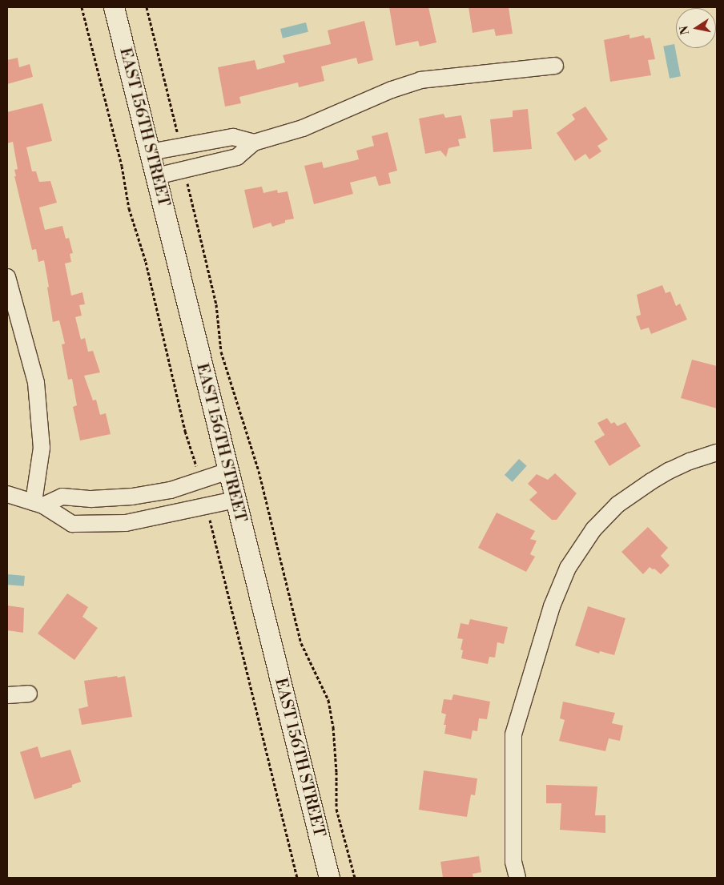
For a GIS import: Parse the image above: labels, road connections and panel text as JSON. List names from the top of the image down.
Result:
{
  "streets": {
    "street": ["EAST 156TH STREET"]
  },
  "north": "left"
}
